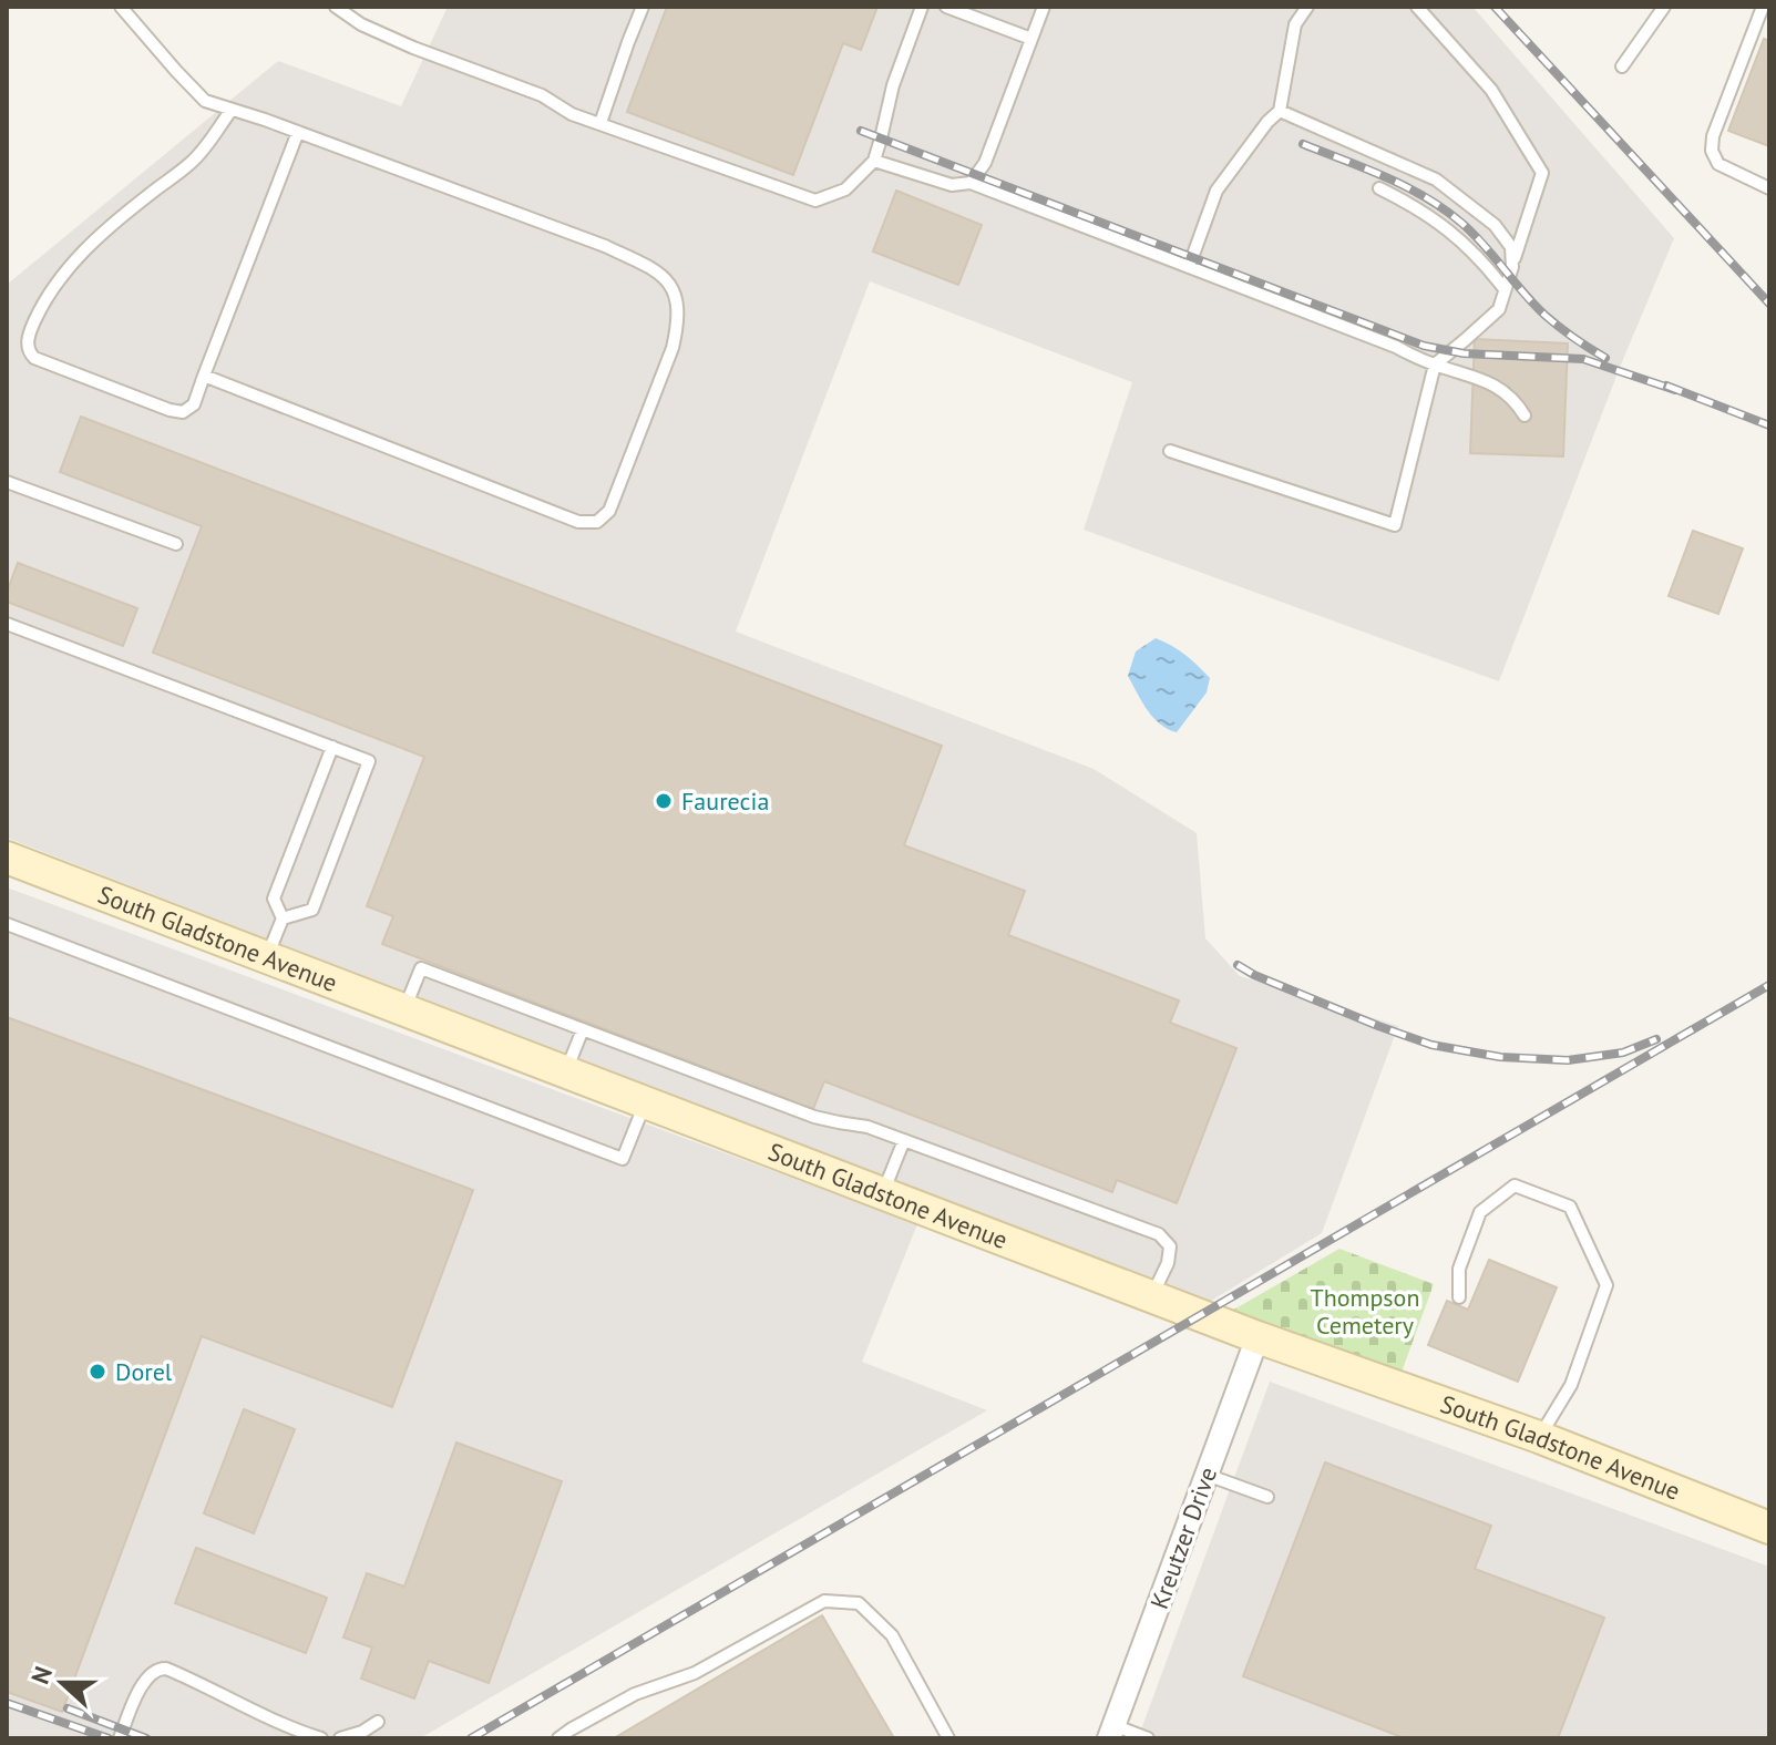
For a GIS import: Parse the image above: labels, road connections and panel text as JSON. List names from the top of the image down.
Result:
{
  "streets": {
    "street": ["South Gladstone Avenue", "Kreutzer Drive"]
  },
  "crossings": [
    ["South Gladstone Avenue", "Kreutzer Drive"]
  ],
  "parks": ["Thompson Cemetery"],
  "places": ["Faurecia", "Dorel"],
  "north": "left"
}
